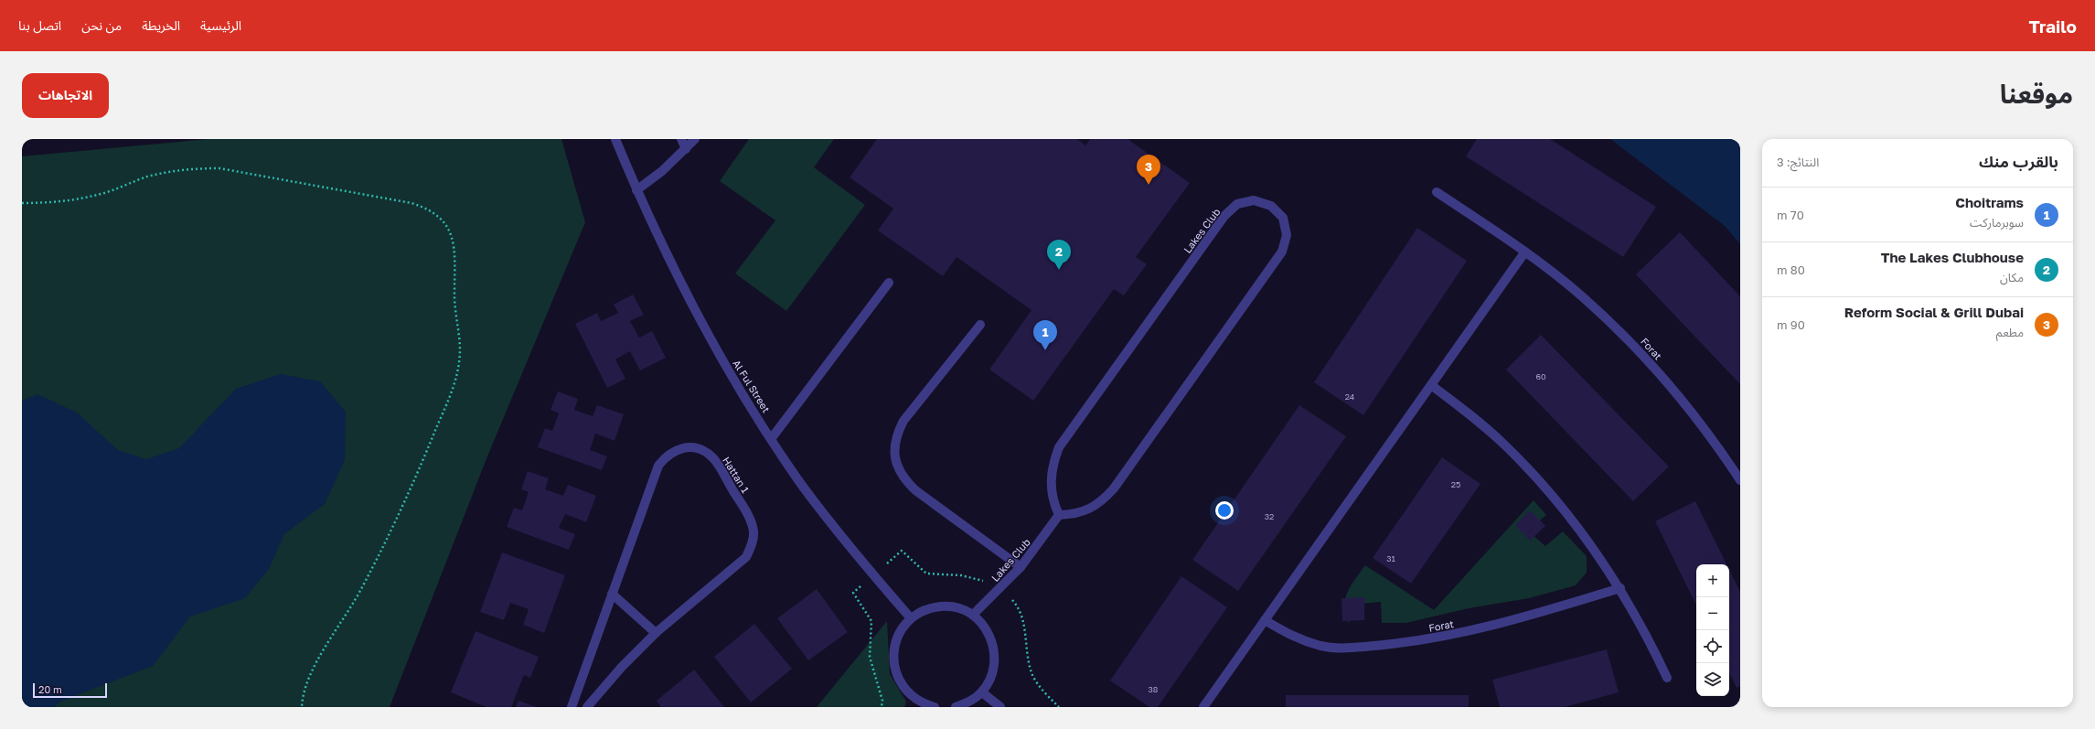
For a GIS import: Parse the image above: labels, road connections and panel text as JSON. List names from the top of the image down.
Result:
{
  "streets": {
    "street": [
      "Lakes Club",
      "Forat",
      "Al Ful Street",
      "Hattan 1"
    ]
  },
  "house_numbers": [
    "60",
    "24",
    "25",
    "32",
    "31",
    "38"
  ],
  "scale_bar": "20 m",
  "page": {
    "header": "Trailo",
    "nav": [
      "الرئيسية",
      "الخريطة",
      "من نحن",
      "اتصل بنا"
    ],
    "title": "موقعنا",
    "buttons": "الاتجاهات",
    "heading": ["بالقرب منك", "النتائج: 3"],
    "pins": ["3", "2", "1"],
    "list": [
      {
        "mark": "1",
        "name": "Choitrams",
        "note": "سوبرماركت",
        "value": "70 m"
      },
      {
        "mark": "2",
        "name": "The Lakes Clubhouse",
        "note": "مكان",
        "value": "80 m"
      },
      {
        "mark": "3",
        "name": "Reform Social & Grill Dubai",
        "note": "مطعم",
        "value": "90 m"
      }
    ],
    "map_buttons": ["+", "−"],
    "scale": "20 m"
  }
}
